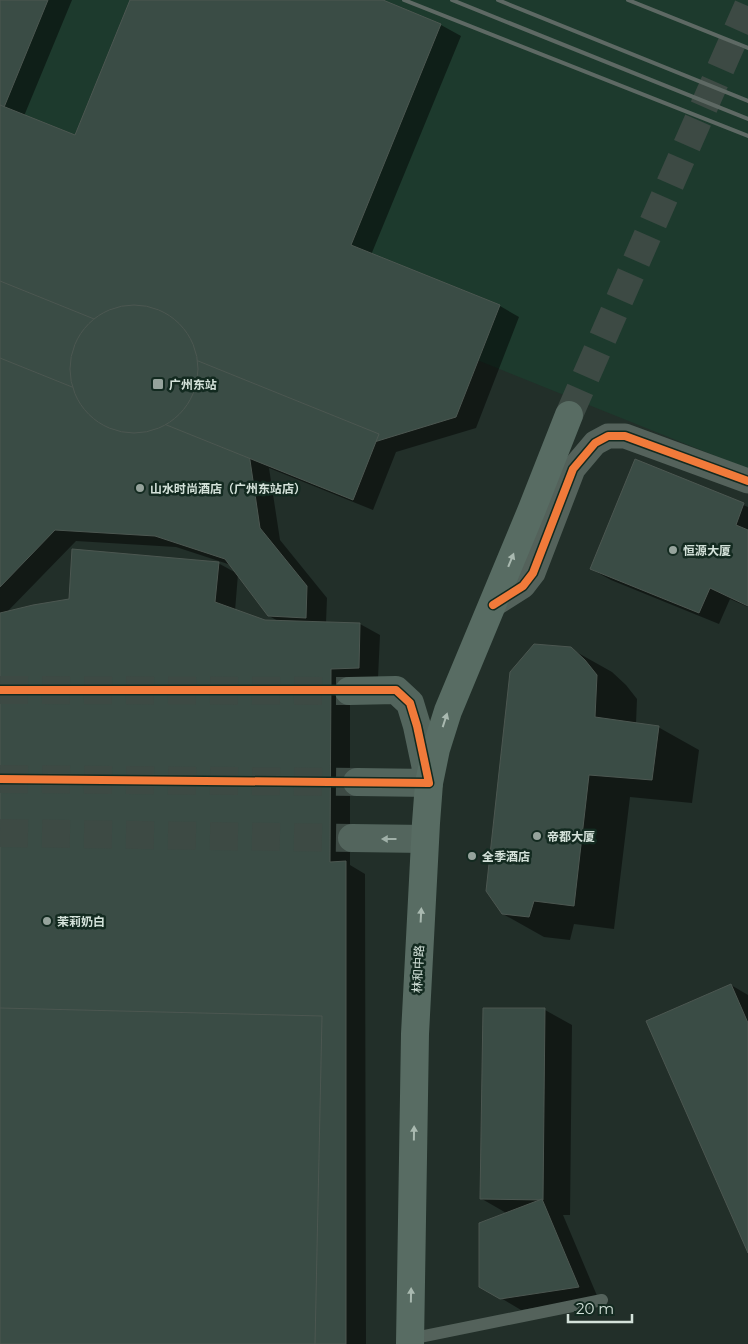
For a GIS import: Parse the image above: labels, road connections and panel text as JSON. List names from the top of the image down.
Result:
{
  "streets": {
    "main road": ["林和中路"]
  },
  "one_way": ["林和中路"],
  "places": {
    "transit": ["广州东站"],
    "other": [
      "山水时尚酒店（广州东站店）",
      "恒源大厦",
      "帝都大厦",
      "全季酒店",
      "茉莉奶白"
    ]
  },
  "scale_bar": "20 m"
}
